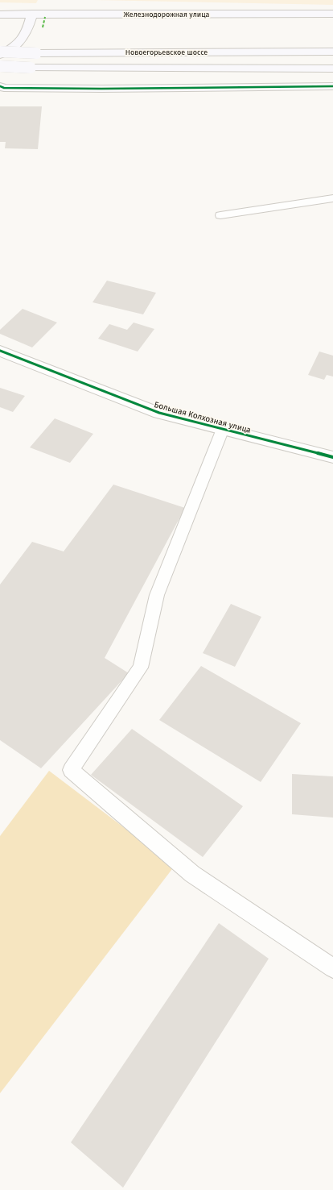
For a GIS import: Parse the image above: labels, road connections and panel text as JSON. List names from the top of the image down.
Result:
{
  "streets": {
    "street": ["Железнодорожная улица", "Новоегорьевское шоссе", "Большая Колхозная улица"]
  }
}
